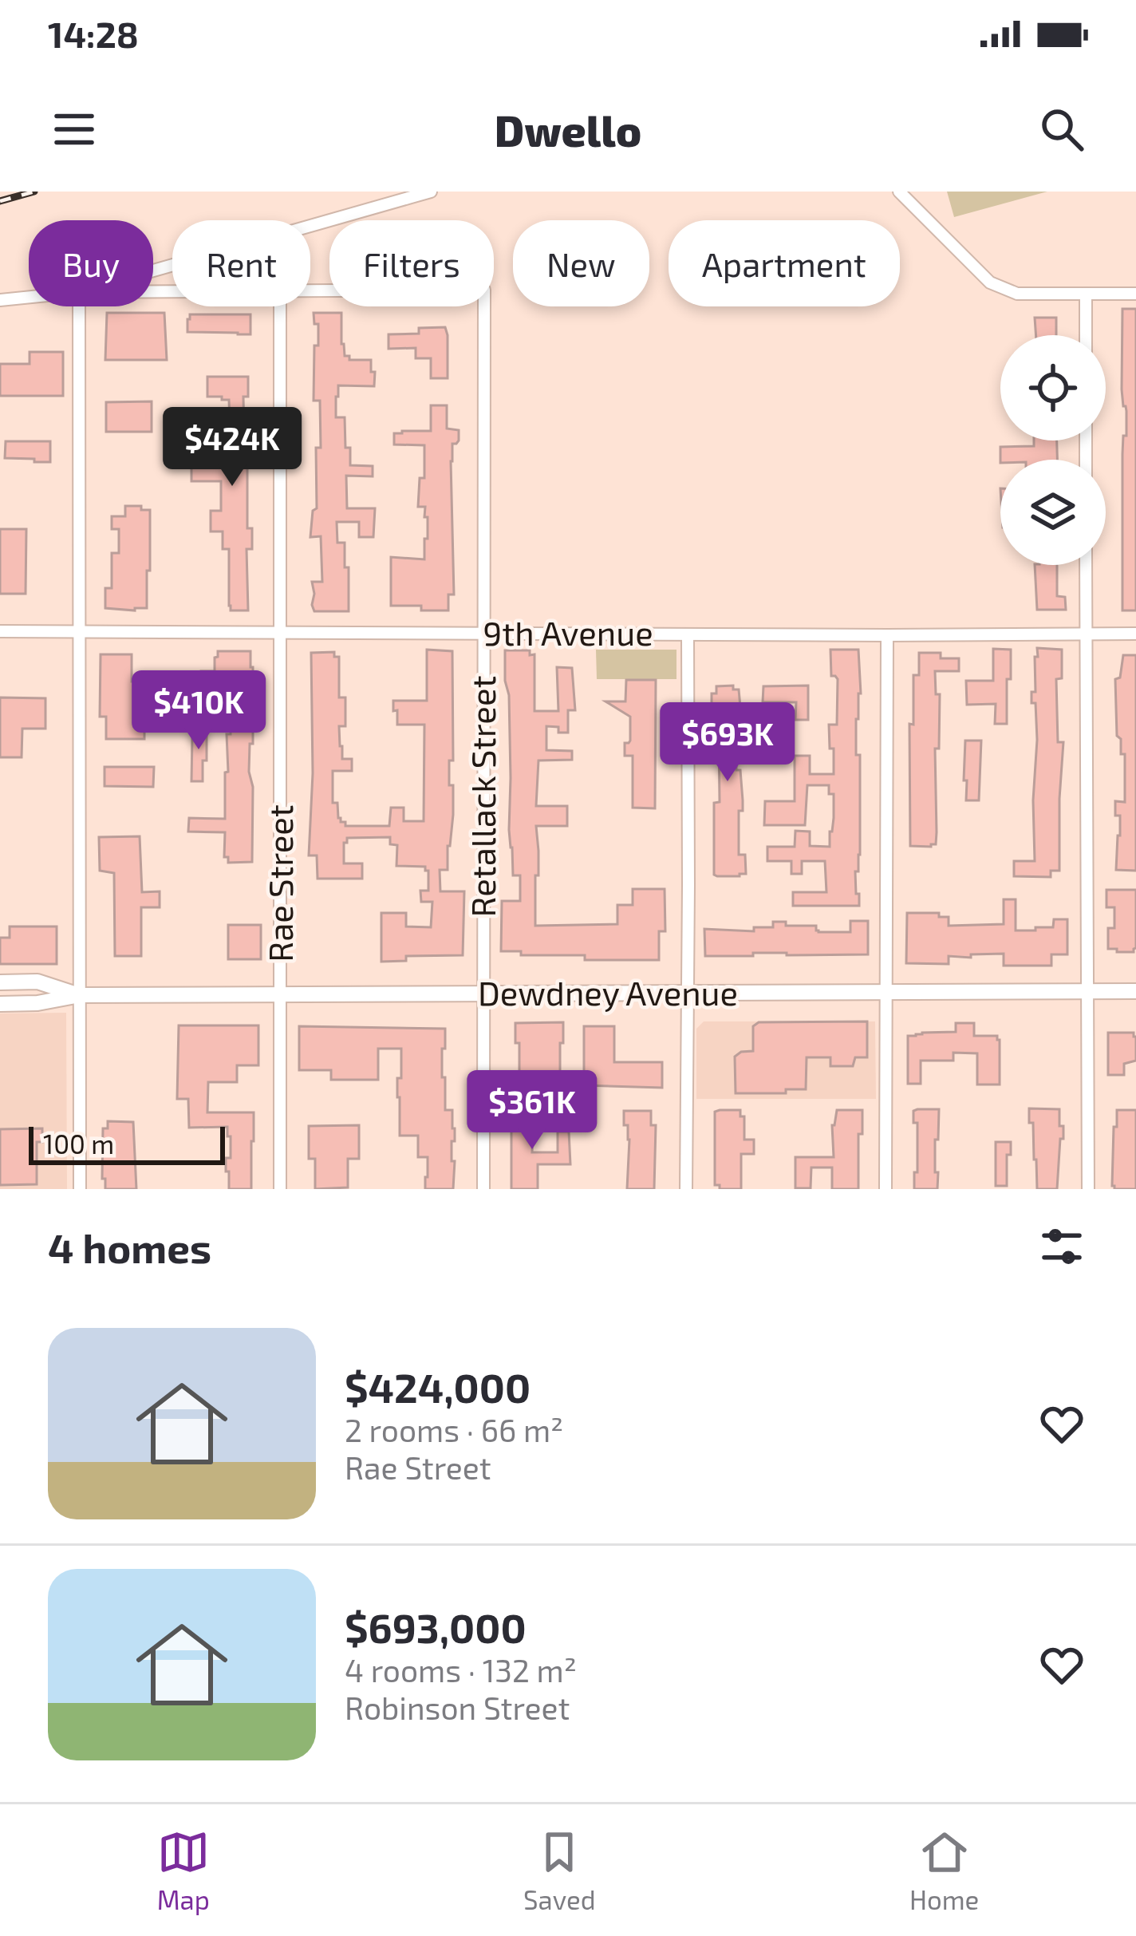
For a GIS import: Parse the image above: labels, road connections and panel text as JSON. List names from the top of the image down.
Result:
{
  "streets": {
    "main road": ["Dewdney Avenue"],
    "street": ["9th Avenue", "Retallack Street", "Rae Street"]
  },
  "crossings": [
    ["9th Avenue", "Retallack Street"],
    ["9th Avenue", "Rae Street"],
    ["Retallack Street", "Dewdney Avenue"],
    ["Rae Street", "Dewdney Avenue"]
  ],
  "scale_bar": "100 m",
  "page": {
    "status": "14:28",
    "header": "Dwello",
    "chip": [
      "Buy",
      "Rent",
      "Filters",
      "New",
      "Apartment"
    ],
    "price": [
      "$424K",
      "$410K",
      "$693K",
      "$361K"
    ],
    "scale": "100 m",
    "heading": "4 homes",
    "list": [
      {
        "name": "$424,000",
        "note": "2 rooms · 66 m² · Rae Street"
      },
      {
        "name": "$693,000",
        "note": "4 rooms · 132 m² · Robinson Street"
      }
    ],
    "tabs": ["Map", "Saved", "Home"]
  }
}
